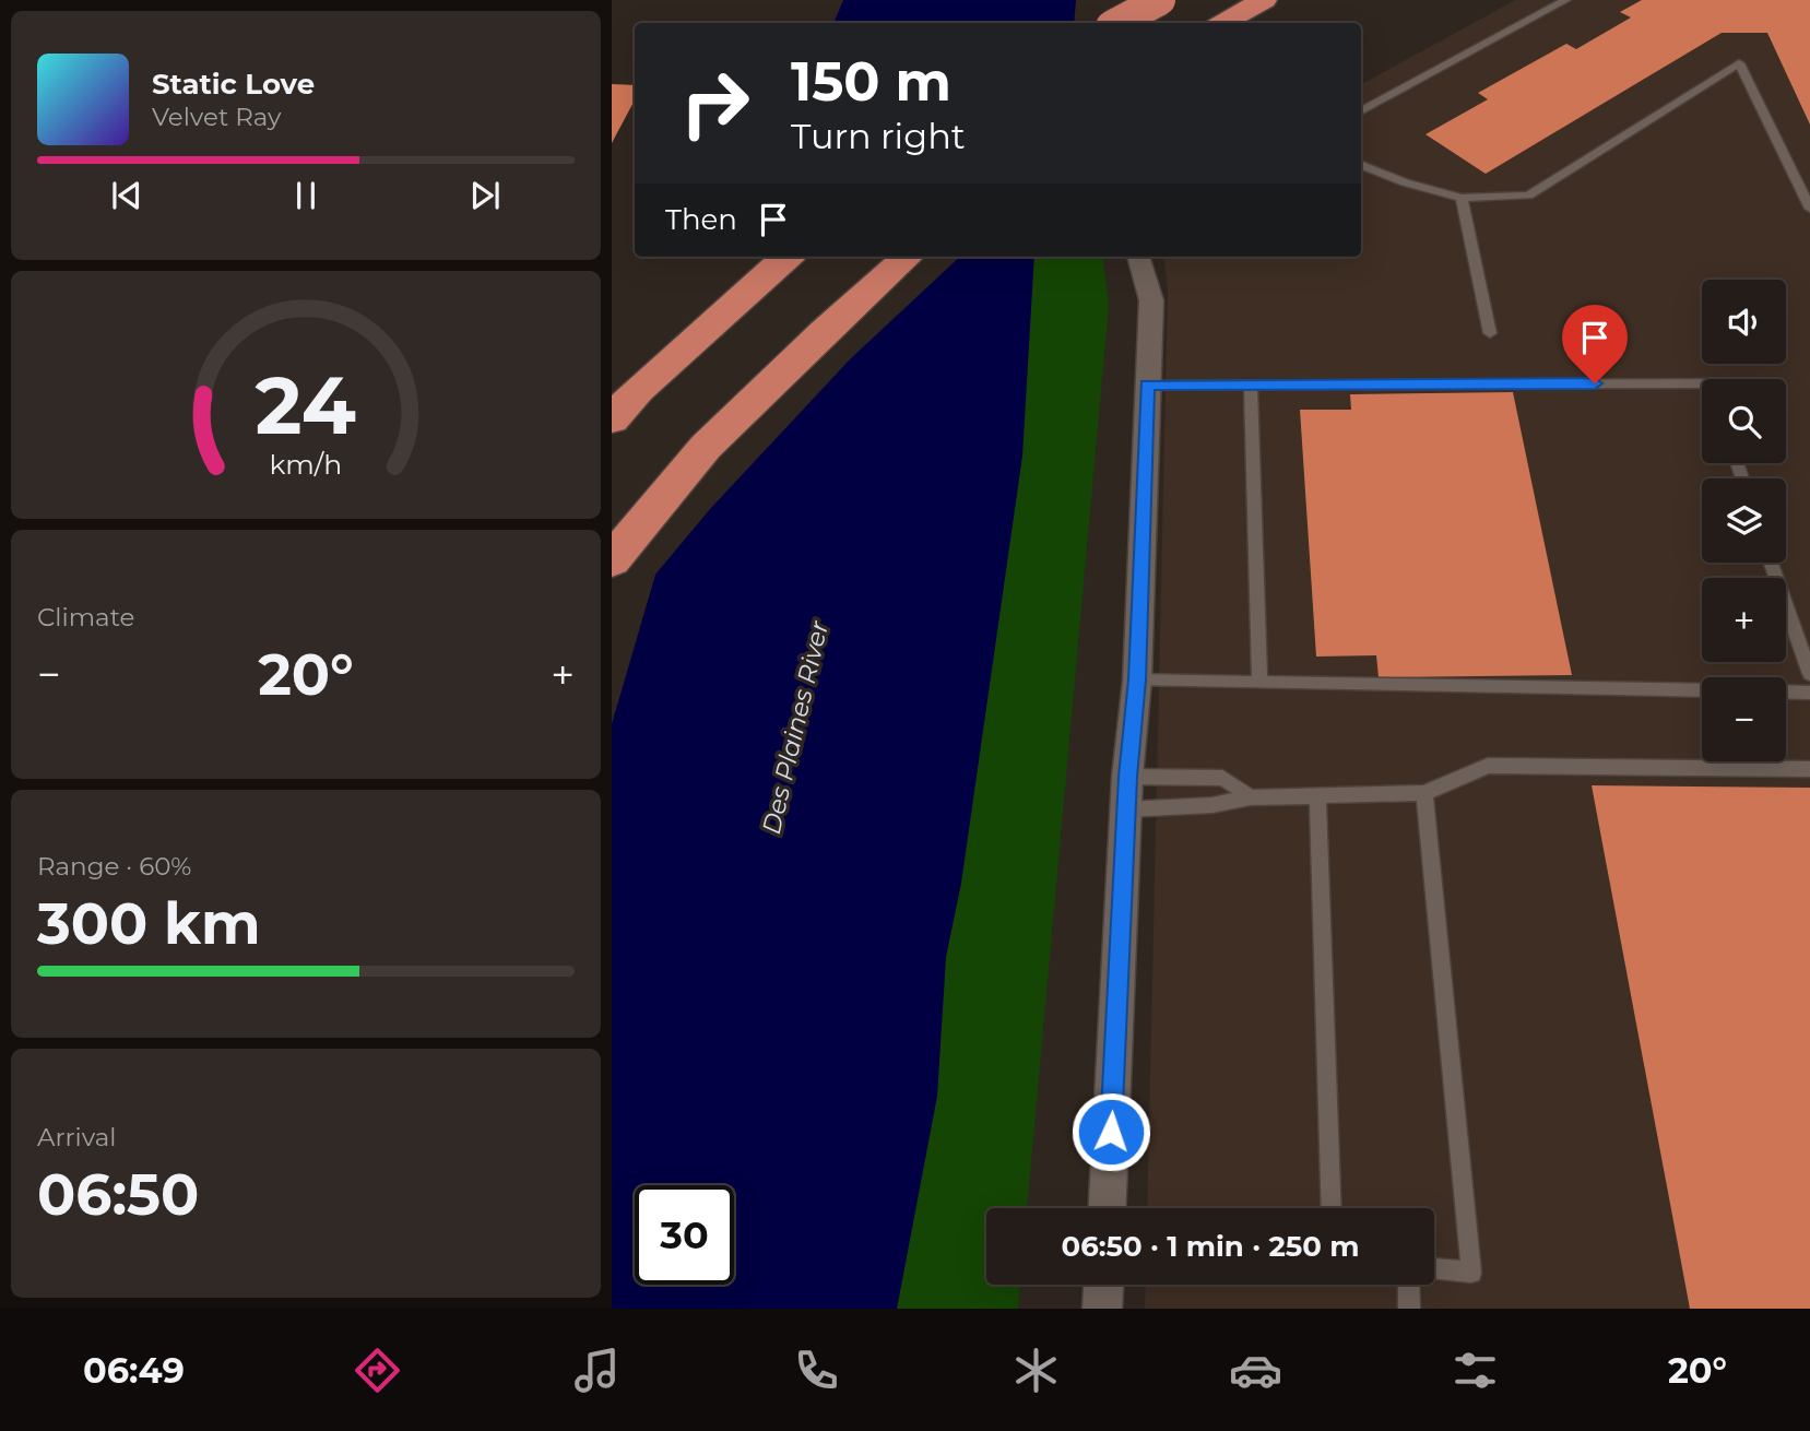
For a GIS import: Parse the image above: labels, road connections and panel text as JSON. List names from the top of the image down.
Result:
{
  "water": ["Des Plaines River"],
  "page": {
    "turn": ["150 m", "Turn right"],
    "song": ["Static Love", "Velvet Ray"],
    "then": "Then",
    "map_buttons": ["+", "−"],
    "tile": [
      "Climate",
      ["Range · 60%", "300 km"],
      ["Arrival", "06:50"]
    ],
    "heat": ["−", "20°", "+"],
    "limit": "30",
    "trip": "06:50 · 1 min · 250 m",
    "tabs": ["06:49", "20°"],
    "gauge": ["24", "km/h"]
  }
}
